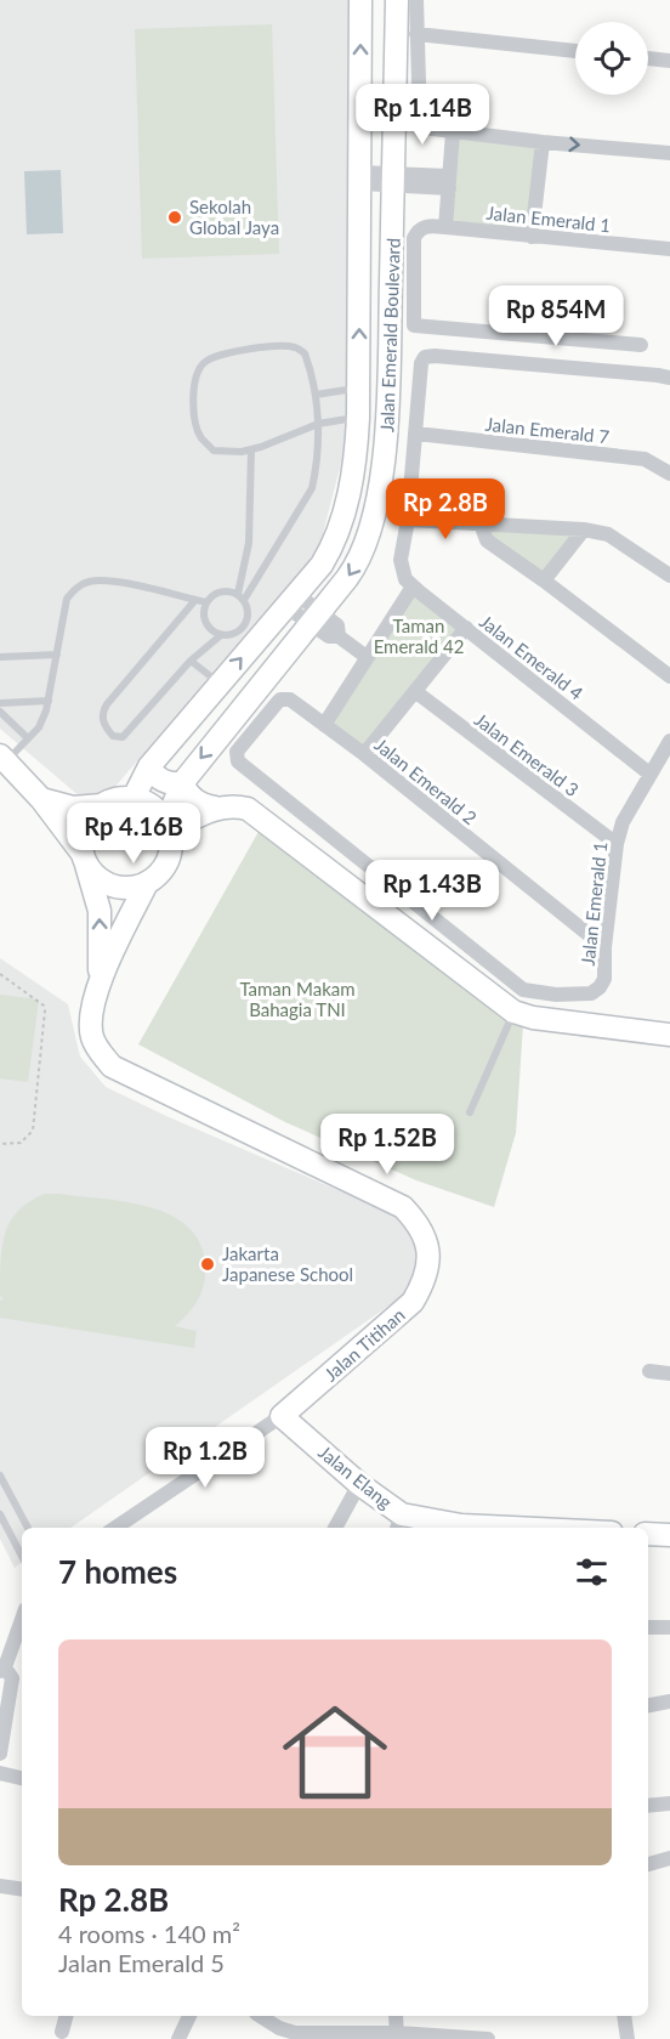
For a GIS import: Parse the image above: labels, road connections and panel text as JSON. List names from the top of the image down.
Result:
{
  "streets": {
    "main road": ["Jalan Emerald Boulevard", "Jalan Titihan", "Jalan Elang"],
    "street": [
      "Jalan Emerald 1",
      "Jalan Emerald 7",
      "Jalan Emerald 4",
      "Jalan Emerald 3",
      "Jalan Emerald 2"
    ]
  },
  "crossings": [
    ["Jalan Emerald 1", "Jalan Emerald 4"],
    ["Jalan Emerald 1", "Jalan Emerald 3"],
    ["Jalan Emerald 1", "Jalan Emerald 2"],
    ["Jalan Emerald Boulevard", "Jalan Titihan"],
    ["Jalan Titihan", "Jalan Elang"]
  ],
  "parks": ["Taman Emerald 42", "Taman Makam Bahagia TNI"],
  "places": ["Sekolah Global Jaya", "Jakarta Japanese School"],
  "page": {
    "price": [
      "Rp 1.14B",
      "Rp 854M",
      "Rp 2.8B",
      "Rp 4.16B",
      "Rp 1.43B",
      "Rp 1.52B",
      "Rp 1.2B"
    ],
    "heading": "7 homes",
    "list": [
      {
        "name": "Rp 2.8B",
        "note": "4 rooms · 140 m² · Jalan Emerald 5"
      }
    ]
  }
}
